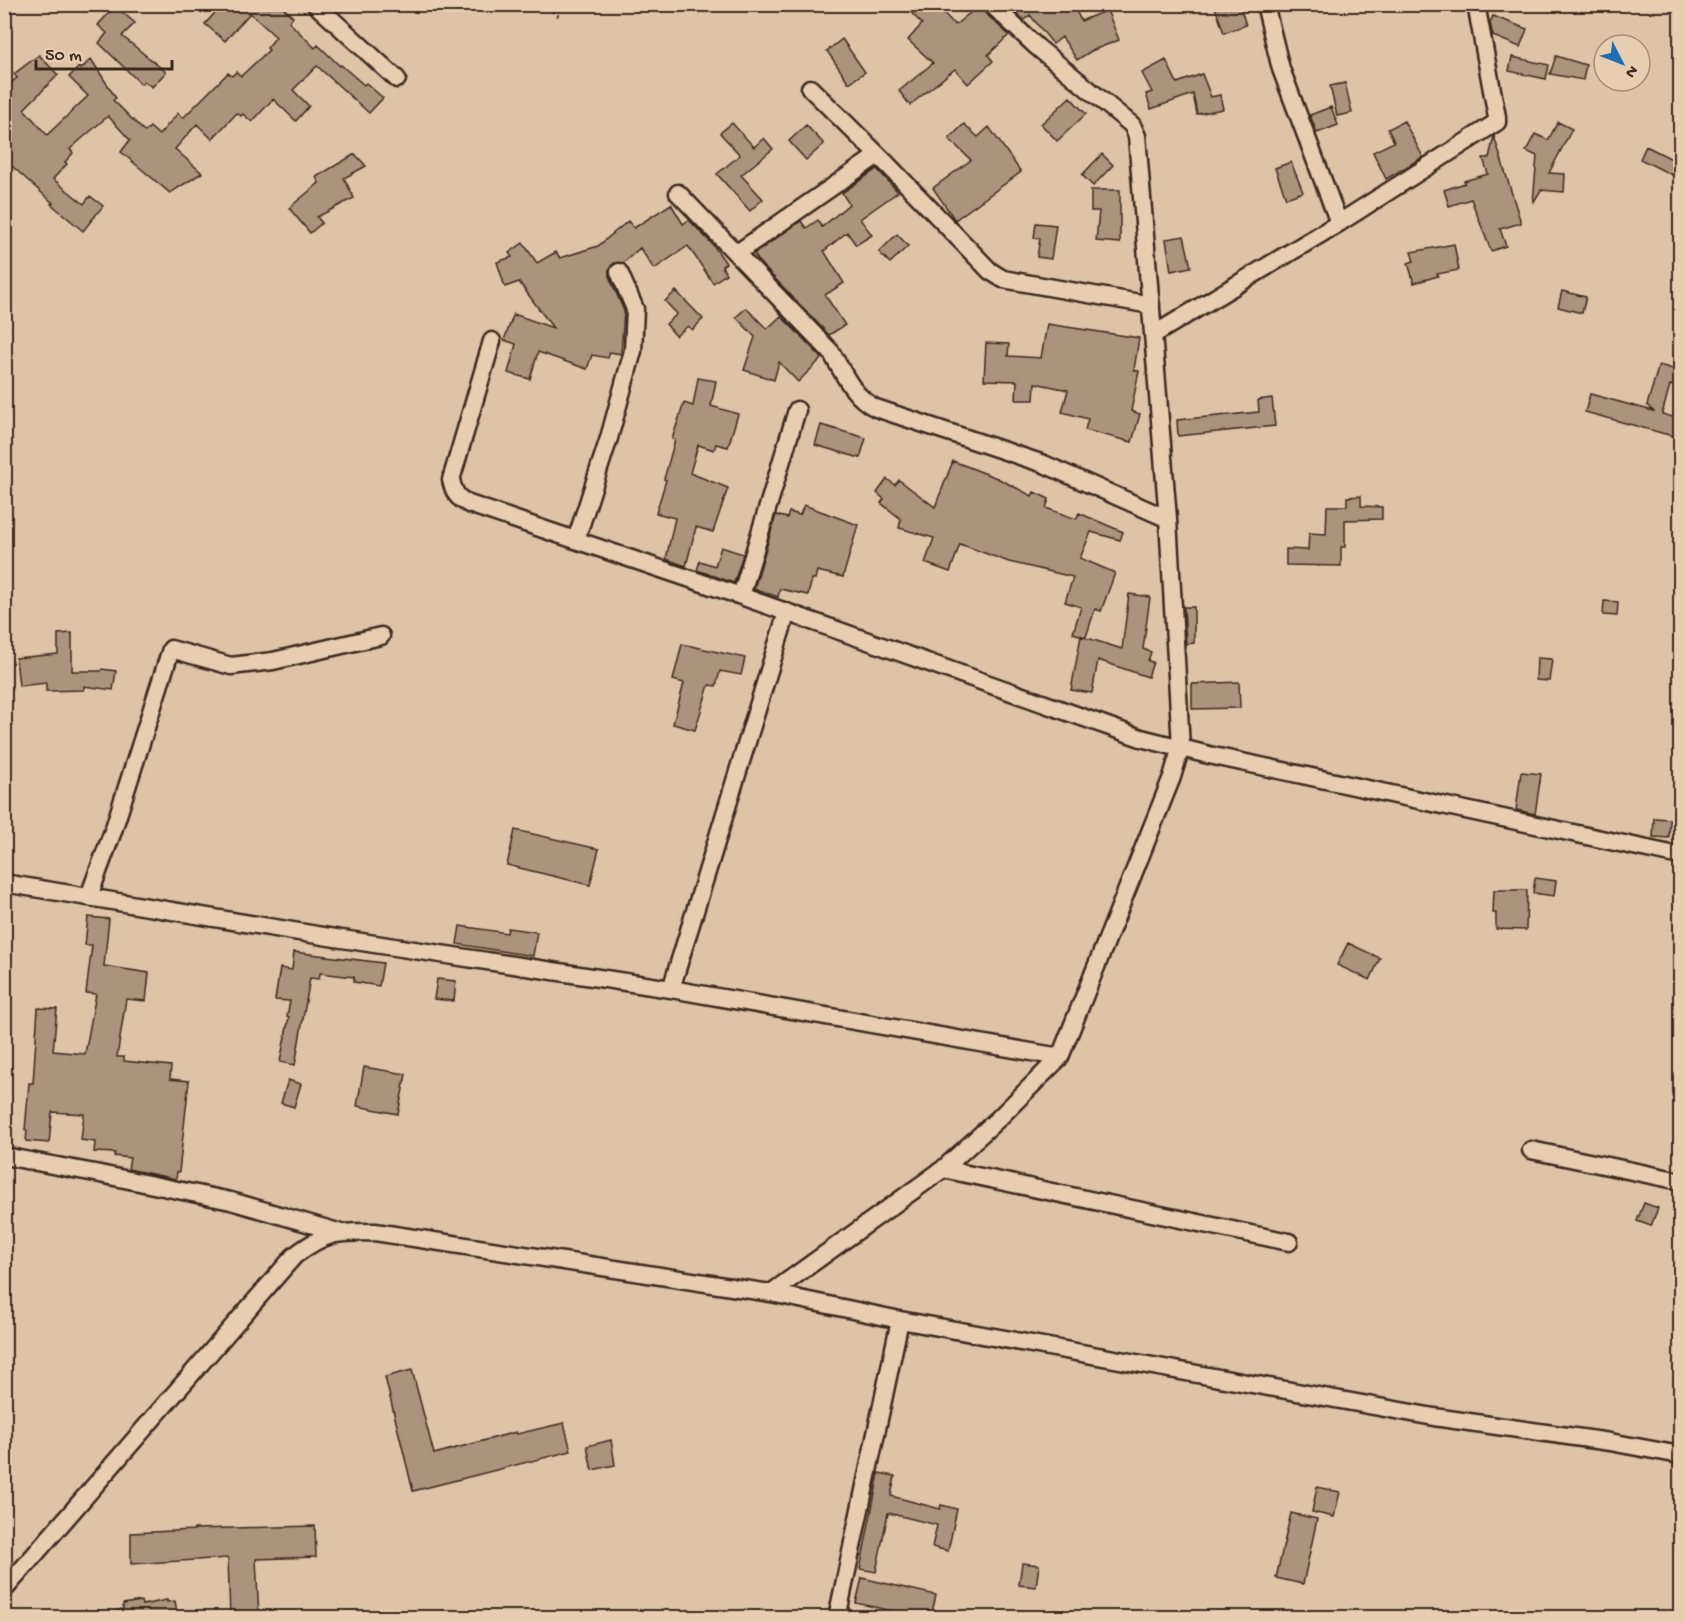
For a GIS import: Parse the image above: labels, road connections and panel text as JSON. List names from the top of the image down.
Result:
{
  "scale_bar": "50 m",
  "north": "bottom right"
}
